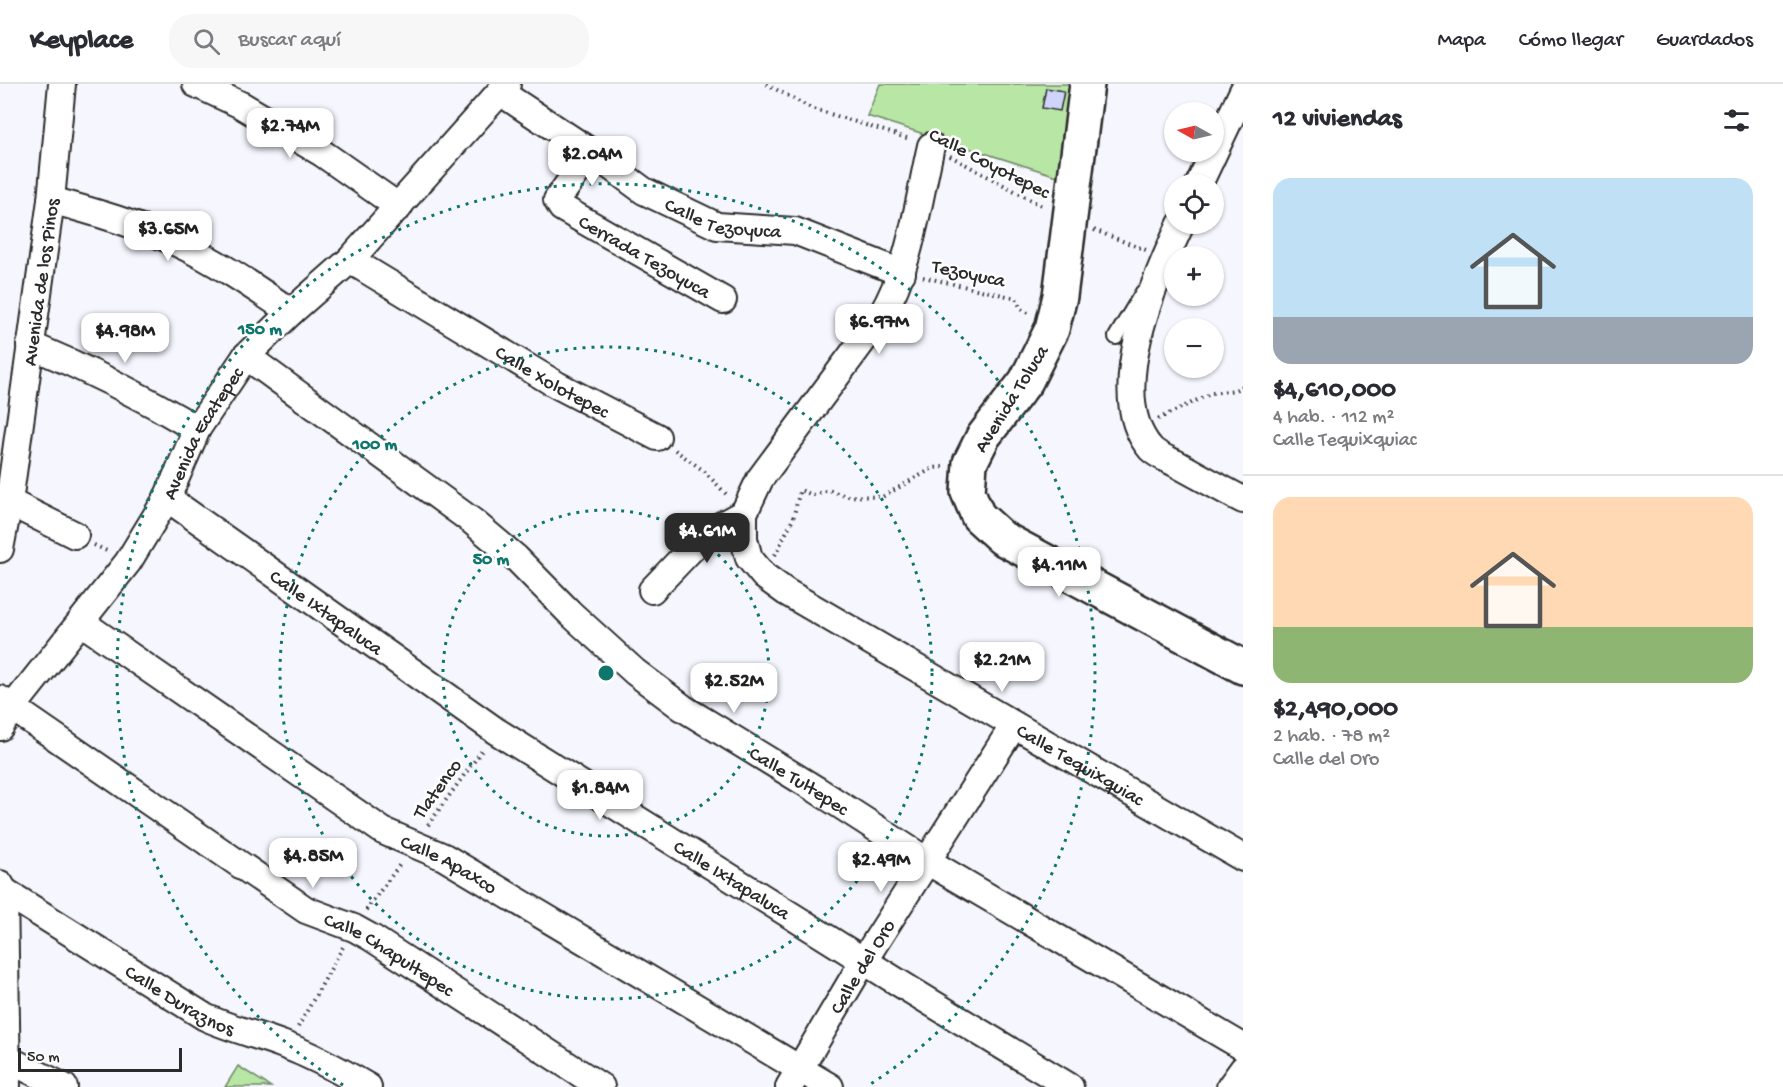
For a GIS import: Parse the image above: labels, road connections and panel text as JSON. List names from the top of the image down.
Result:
{
  "streets": {
    "street": [
      "Calle Tezoyuca",
      "Cerrada Tezoyuca",
      "Avenida de los Pinos",
      "Calle Xolotepec",
      "Avenida Toluca",
      "Avenida Ecatepec",
      "Calle Ixtapaluca",
      "Calle Tequixquiac",
      "Calle Tultepec",
      "Calle Apaxco",
      "Calle Chapultepec",
      "Calle del Oro",
      "Calle Duraznos"
    ],
    "path": ["Calle Coyotepec", "Tezoyuca", "Tlatenco"]
  },
  "crossings": [
    ["Calle Coyotepec", "Avenida Toluca"],
    ["Calle Coyotepec", "Calle Tequixquiac"],
    ["Calle Tezoyuca", "Cerrada Tezoyuca"],
    ["Calle Tezoyuca", "Tezoyuca"],
    ["Calle Tezoyuca", "Avenida Ecatepec"],
    ["Calle Tezoyuca", "Calle Tequixquiac"],
    ["Tezoyuca", "Avenida Toluca"],
    ["Tezoyuca", "Calle Tequixquiac"],
    ["Calle Xolotepec", "Avenida Ecatepec"],
    ["Avenida Ecatepec", "Calle Ixtapaluca"],
    ["Avenida Ecatepec", "Calle Tultepec"],
    ["Avenida Ecatepec", "Calle Apaxco"],
    ["Avenida Ecatepec", "Calle Chapultepec"],
    ["Calle Ixtapaluca", "Tlatenco"],
    ["Calle Ixtapaluca", "Calle del Oro"],
    ["Calle Tequixquiac", "Calle del Oro"],
    ["Calle Tultepec", "Calle del Oro"],
    ["Tlatenco", "Calle Apaxco"],
    ["Tlatenco", "Calle Chapultepec"],
    ["Tlatenco", "Calle Duraznos"],
    ["Calle Apaxco", "Calle del Oro"]
  ],
  "scale_bar": "50 m",
  "north": "left",
  "page": {
    "header": "Keyplace",
    "search": "Buscar aquí",
    "nav": ["Mapa", "Cómo llegar", "Guardados"],
    "heading": "12 viviendas",
    "map_buttons": ["+", "−"],
    "price": [
      "$2.74M",
      "$2.04M",
      "$3.65M",
      "$6.97M",
      "$4.98M",
      "$4.61M",
      "$4.11M",
      "$2.21M",
      "$2.52M",
      "$1.84M",
      "$4.85M",
      "$2.49M"
    ],
    "list": [
      {
        "name": "$4,610,000",
        "note": "4 hab. · 112 m² · Calle Tequixquiac"
      },
      {
        "name": "$2,490,000",
        "note": "2 hab. · 78 m² · Calle del Oro"
      }
    ],
    "scale": "50 m"
  },
  "rings": ["150 m", "100 m", "50 m"]
}
